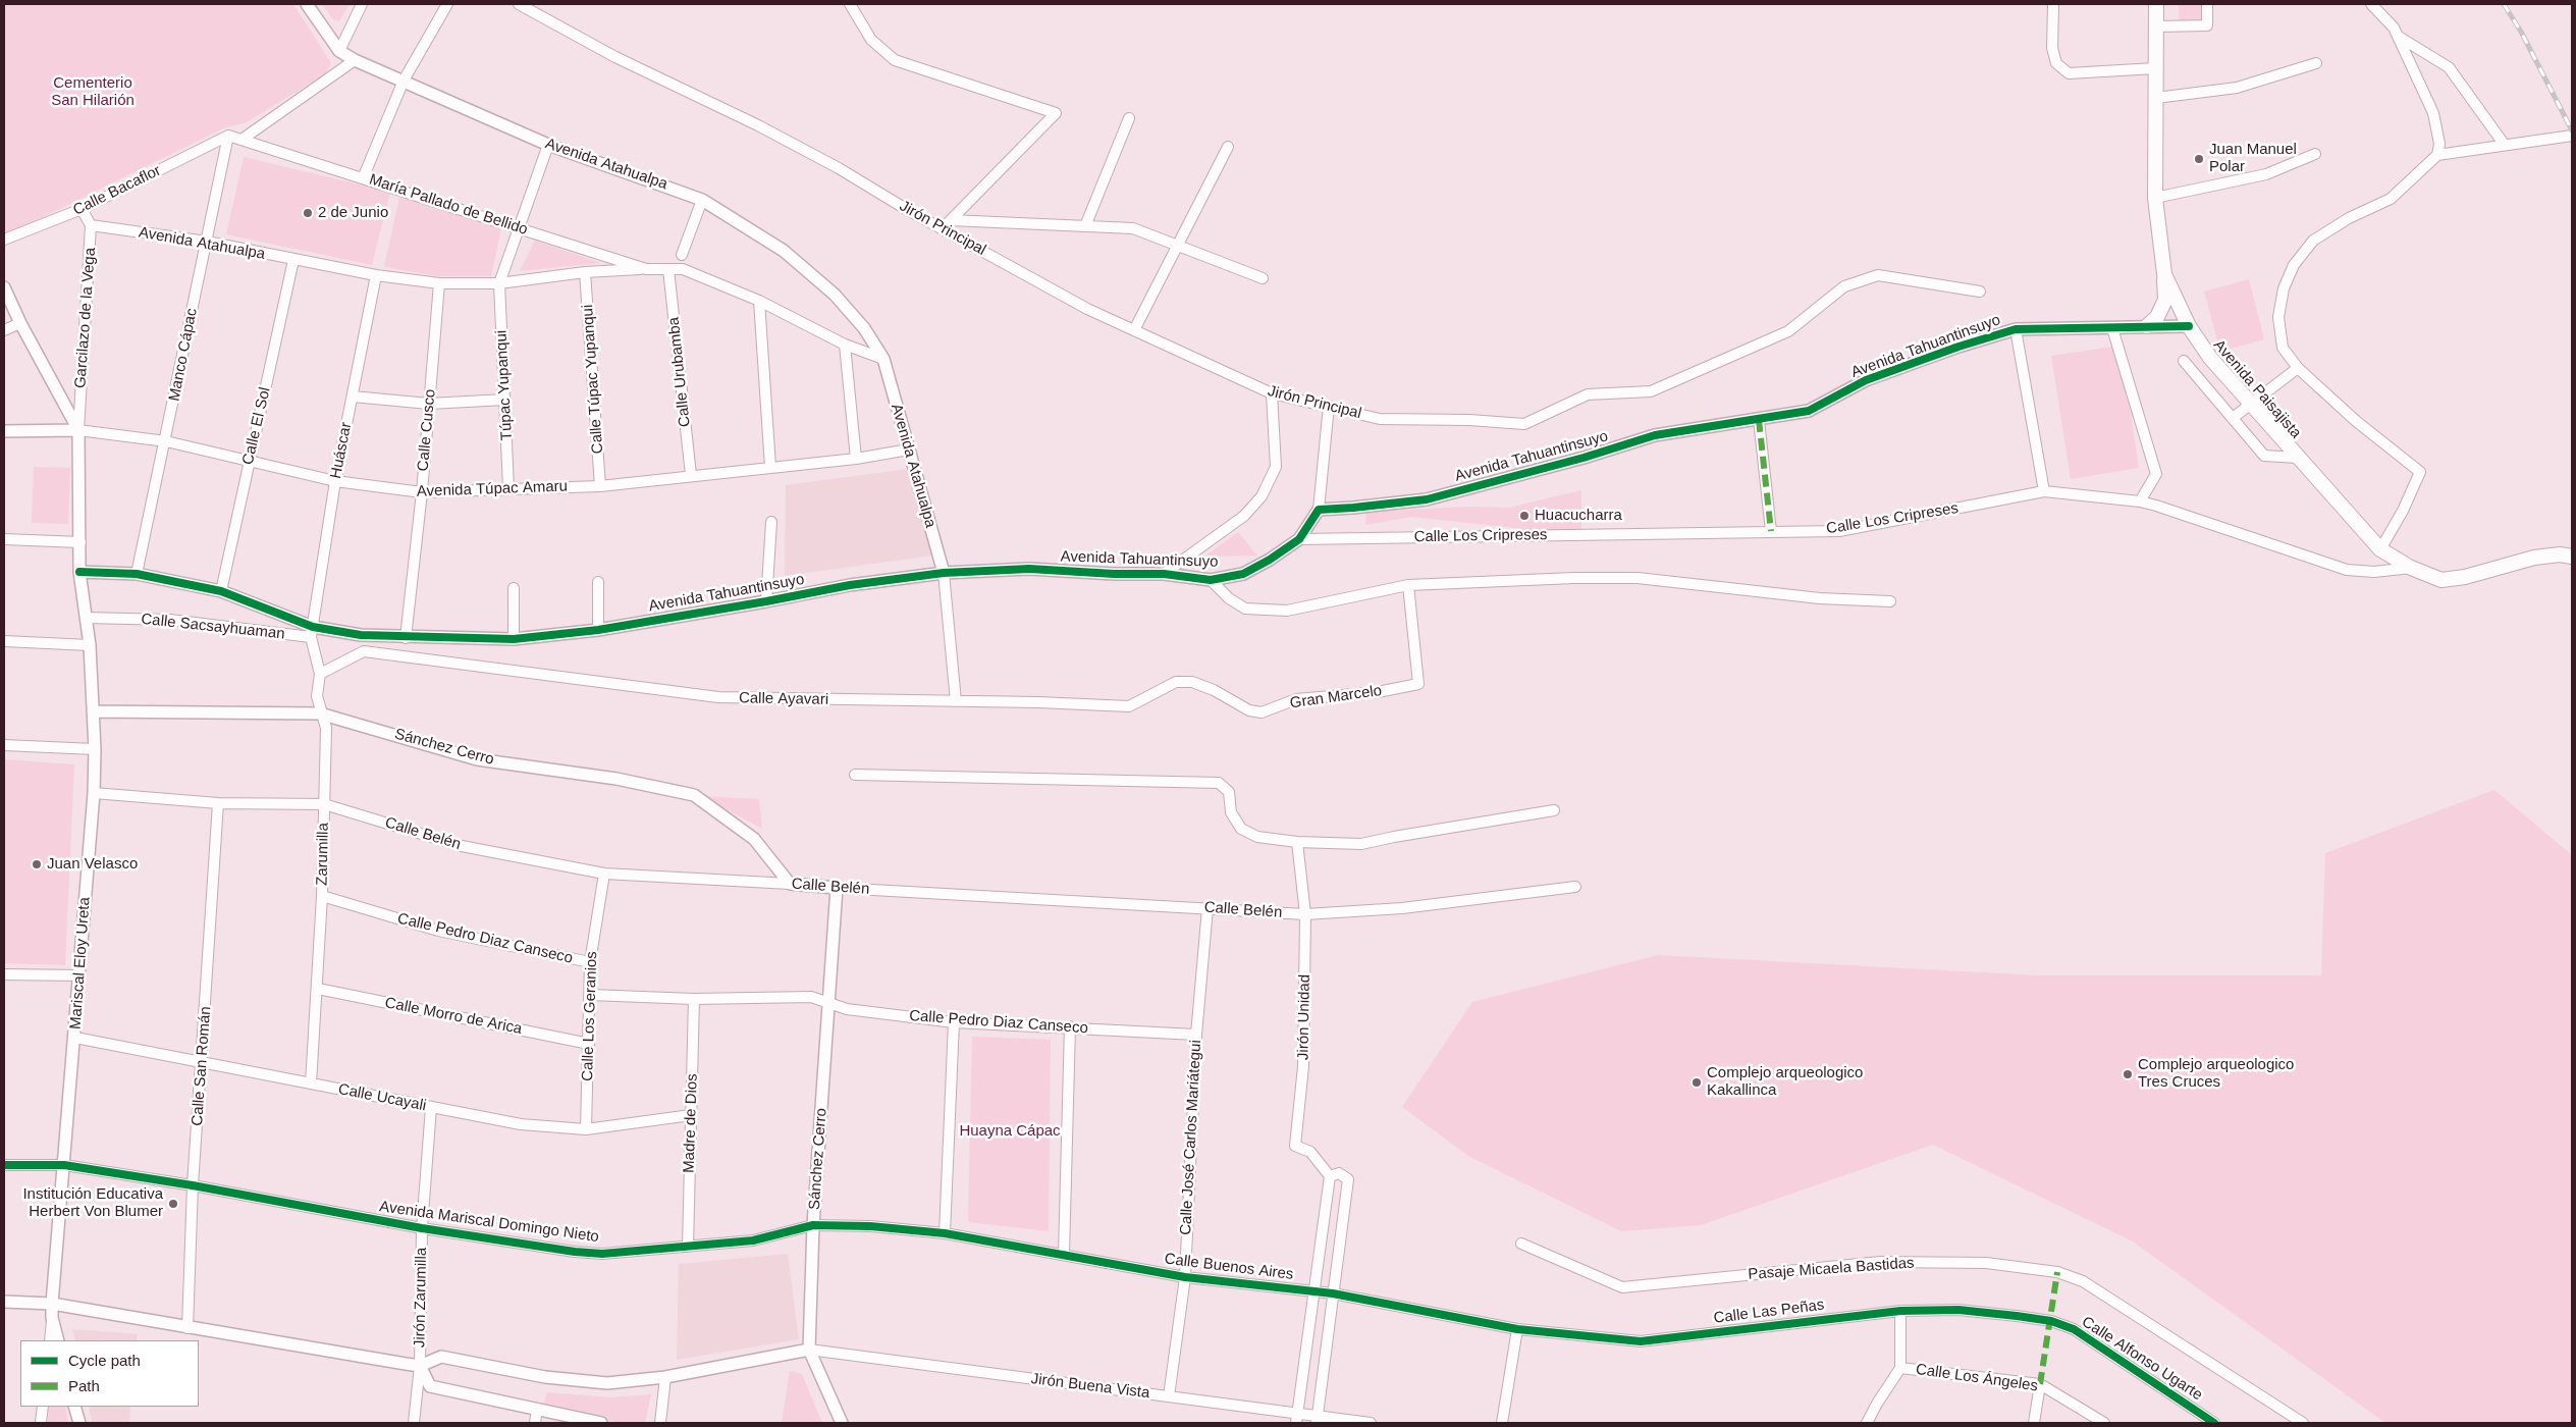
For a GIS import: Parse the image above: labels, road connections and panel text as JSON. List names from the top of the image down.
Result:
{
  "streets": {
    "main road": ["Avenida Paisajista"],
    "street": [
      "Avenida Atahualpa",
      "Calle Bacaflor",
      "María Pallado de Bellido",
      "Jirón Principal",
      "Garcilazo de la Vega",
      "Avenida Tahuantinsuyo",
      "Manco Cápac",
      "Calle Urubamba",
      "Calle Túpac Yupanqui",
      "Túpac Yupanqui",
      "Calle El Sol",
      "Calle Cusco",
      "Huáscar",
      "Avenida Túpac Amaru",
      "Calle Los Cripreses",
      "Calle Sacsayhuaman",
      "Gran Marcelo",
      "Calle Ayavari",
      "Sánchez Cerro",
      "Calle Belén",
      "Zarumilla",
      "Calle Pedro Diaz Canseco",
      "Mariscal Eloy Ureta",
      "Calle Morro de Arica",
      "Calle Los Geranios",
      "Jirón Unidad",
      "Calle San Román",
      "Calle Ucayali",
      "Madre de Dios",
      "Calle José Carlos Mariátegui",
      "Avenida Mariscal Domingo Nieto",
      "Calle Buenos Aires",
      "Pasaje Micaela Bastidas",
      "Jirón Zarumilla",
      "Calle Las Peñas",
      "Calle Alfonso Ugarte",
      "Calle Los Ángeles",
      "Jirón Buena Vista"
    ]
  },
  "crossings": [
    ["Avenida Atahualpa", "María Pallado de Bellido"],
    ["Avenida Atahualpa", "Garcilazo de la Vega"],
    ["Avenida Atahualpa", "Avenida Tahuantinsuyo"],
    ["Avenida Atahualpa", "Manco Cápac"],
    ["Avenida Atahualpa", "Calle Túpac Yupanqui"],
    ["Avenida Atahualpa", "Túpac Yupanqui"],
    ["Avenida Atahualpa", "Calle El Sol"],
    ["Avenida Atahualpa", "Calle Cusco"],
    ["Avenida Atahualpa", "Huáscar"],
    ["Avenida Atahualpa", "Avenida Túpac Amaru"],
    ["Calle Bacaflor", "María Pallado de Bellido"],
    ["Calle Bacaflor", "Garcilazo de la Vega"],
    ["Calle Bacaflor", "Manco Cápac"],
    ["María Pallado de Bellido", "Manco Cápac"],
    ["María Pallado de Bellido", "Calle Urubamba"],
    ["Garcilazo de la Vega", "Avenida Túpac Amaru"],
    ["Garcilazo de la Vega", "Mariscal Eloy Ureta"],
    ["Avenida Tahuantinsuyo", "Manco Cápac"],
    ["Avenida Tahuantinsuyo", "Avenida Paisajista"],
    ["Avenida Tahuantinsuyo", "Calle El Sol"],
    ["Avenida Tahuantinsuyo", "Calle Cusco"],
    ["Avenida Tahuantinsuyo", "Huáscar"],
    ["Avenida Tahuantinsuyo", "Calle Los Cripreses"],
    ["Avenida Tahuantinsuyo", "Calle Sacsayhuaman"],
    ["Avenida Tahuantinsuyo", "Zarumilla"],
    ["Avenida Tahuantinsuyo", "Mariscal Eloy Ureta"],
    ["Manco Cápac", "Avenida Túpac Amaru"],
    ["Calle Urubamba", "Avenida Túpac Amaru"],
    ["Calle Túpac Yupanqui", "Avenida Túpac Amaru"],
    ["Túpac Yupanqui", "Avenida Túpac Amaru"],
    ["Avenida Paisajista", "Calle Los Cripreses"],
    ["Calle El Sol", "Avenida Túpac Amaru"],
    ["Calle Cusco", "Avenida Túpac Amaru"],
    ["Huáscar", "Avenida Túpac Amaru"],
    ["Huáscar", "Calle Sacsayhuaman"],
    ["Huáscar", "Zarumilla"],
    ["Avenida Túpac Amaru", "Mariscal Eloy Ureta"],
    ["Calle Sacsayhuaman", "Zarumilla"],
    ["Calle Sacsayhuaman", "Mariscal Eloy Ureta"],
    ["Gran Marcelo", "Calle Ayavari"],
    ["Sánchez Cerro", "Calle Belén"],
    ["Sánchez Cerro", "Zarumilla"],
    ["Sánchez Cerro", "Calle Pedro Diaz Canseco"],
    ["Sánchez Cerro", "Mariscal Eloy Ureta"],
    ["Sánchez Cerro", "Avenida Mariscal Domingo Nieto"],
    ["Sánchez Cerro", "Calle Buenos Aires"],
    ["Sánchez Cerro", "Jirón Buena Vista"],
    ["Calle Belén", "Zarumilla"],
    ["Calle Belén", "Mariscal Eloy Ureta"],
    ["Calle Belén", "Calle Los Geranios"],
    ["Calle Belén", "Jirón Unidad"],
    ["Calle Belén", "Calle San Román"],
    ["Calle Belén", "Calle José Carlos Mariátegui"],
    ["Zarumilla", "Calle Pedro Diaz Canseco"],
    ["Zarumilla", "Calle Morro de Arica"],
    ["Zarumilla", "Calle Ucayali"],
    ["Calle Pedro Diaz Canseco", "Calle Los Geranios"],
    ["Calle Pedro Diaz Canseco", "Madre de Dios"],
    ["Calle Pedro Diaz Canseco", "Calle José Carlos Mariátegui"],
    ["Mariscal Eloy Ureta", "Calle Ucayali"],
    ["Mariscal Eloy Ureta", "Avenida Mariscal Domingo Nieto"],
    ["Calle Morro de Arica", "Calle Los Geranios"],
    ["Calle Los Geranios", "Calle Ucayali"],
    ["Calle San Román", "Calle Ucayali"],
    ["Calle San Román", "Avenida Mariscal Domingo Nieto"],
    ["Calle Ucayali", "Madre de Dios"],
    ["Calle Ucayali", "Jirón Zarumilla"],
    ["Madre de Dios", "Avenida Mariscal Domingo Nieto"],
    ["Calle José Carlos Mariátegui", "Calle Buenos Aires"],
    ["Calle José Carlos Mariátegui", "Jirón Buena Vista"],
    ["Avenida Mariscal Domingo Nieto", "Calle Buenos Aires"],
    ["Avenida Mariscal Domingo Nieto", "Jirón Zarumilla"],
    ["Calle Buenos Aires", "Calle Las Peñas"],
    ["Calle Las Peñas", "Calle Alfonso Ugarte"]
  ],
  "parks": ["Cementerio San Hilarión", "Huayna Cápac"],
  "places": [
    "Juan Manuel Polar",
    "2 de Junio",
    "Huacucharra",
    "Juan Velasco",
    "Complejo arqueologico Tres Cruces",
    "Complejo arqueologico Kakallinca",
    "Institución Educativa Herbert Von Blumer"
  ],
  "legend": ["Cycle path", "Path"]
}
